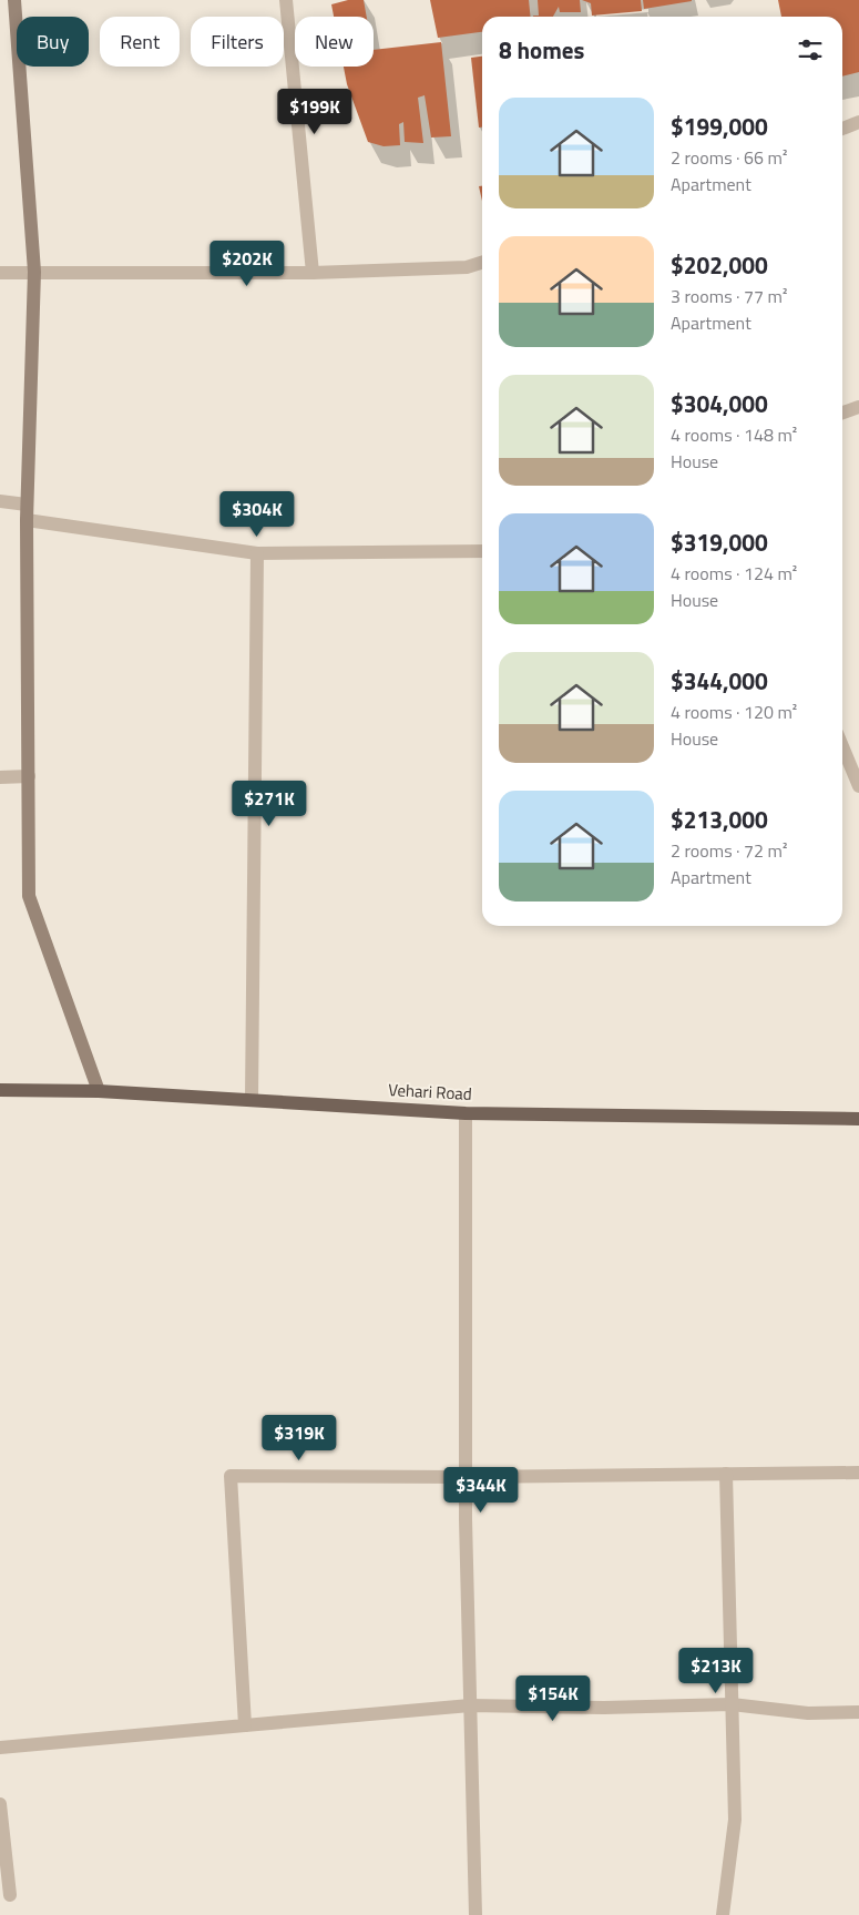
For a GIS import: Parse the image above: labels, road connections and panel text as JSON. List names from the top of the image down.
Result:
{
  "streets": {
    "main road": ["Vehari Road"]
  },
  "page": {
    "chip": [
      "Buy",
      "Rent",
      "Filters",
      "New"
    ],
    "heading": "8 homes",
    "list": [
      {
        "name": "$199,000",
        "note": "2 rooms · 66 m² · Apartment"
      },
      {
        "name": "$202,000",
        "note": "3 rooms · 77 m² · Apartment"
      },
      {
        "name": "$304,000",
        "note": "4 rooms · 148 m² · House"
      },
      {
        "name": "$319,000",
        "note": "4 rooms · 124 m² · House"
      },
      {
        "name": "$344,000",
        "note": "4 rooms · 120 m² · House"
      },
      {
        "name": "$213,000",
        "note": "2 rooms · 72 m² · Apartment"
      }
    ],
    "price": [
      "$199K",
      "$202K",
      "$304K",
      "$271K",
      "$319K",
      "$344K",
      "$213K",
      "$154K"
    ]
  }
}
